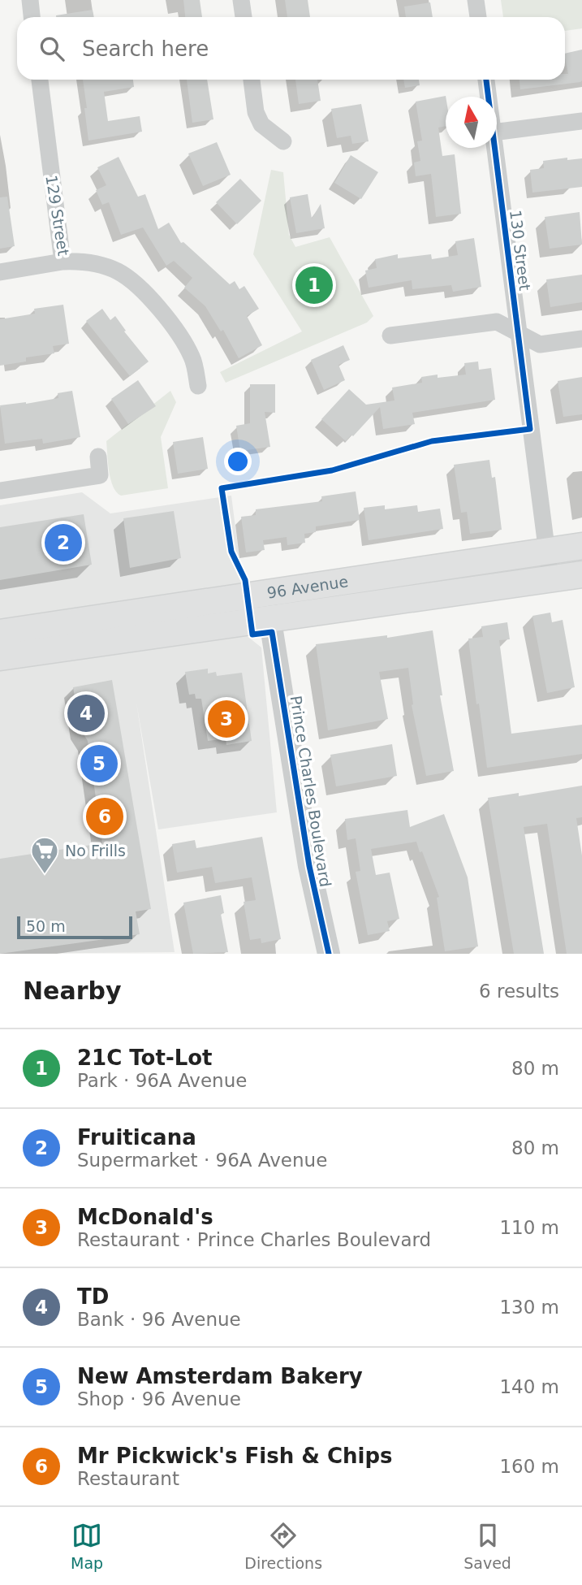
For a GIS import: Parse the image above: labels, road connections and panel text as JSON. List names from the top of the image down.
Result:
{
  "streets": {
    "main road": ["96 Avenue"],
    "street": ["129 Street", "130 Street", "Prince Charles Boulevard"]
  },
  "crossings": [
    ["130 Street", "96 Avenue"],
    ["96 Avenue", "Prince Charles Boulevard"]
  ],
  "places": {
    "supermarket": ["No Frills"]
  },
  "scale_bar": "50 m",
  "north": "top",
  "page": {
    "search": "Search here",
    "pins": [
      "1",
      "2",
      "4",
      "3",
      "5",
      "6"
    ],
    "scale": "50 m",
    "heading": ["Nearby", "6 results"],
    "list": [
      {
        "mark": "1",
        "name": "21C Tot-Lot",
        "note": "Park · 96A Avenue",
        "value": "80 m"
      },
      {
        "mark": "2",
        "name": "Fruiticana",
        "note": "Supermarket · 96A Avenue",
        "value": "80 m"
      },
      {
        "mark": "3",
        "name": "McDonald's",
        "note": "Restaurant · Prince Charles Boulevard",
        "value": "110 m"
      },
      {
        "mark": "4",
        "name": "TD",
        "note": "Bank · 96 Avenue",
        "value": "130 m"
      },
      {
        "mark": "5",
        "name": "New Amsterdam Bakery",
        "note": "Shop · 96 Avenue",
        "value": "140 m"
      },
      {
        "mark": "6",
        "name": "Mr Pickwick's Fish & Chips",
        "note": "Restaurant",
        "value": "160 m"
      }
    ],
    "nav": ["Map", "Directions", "Saved"]
  }
}
